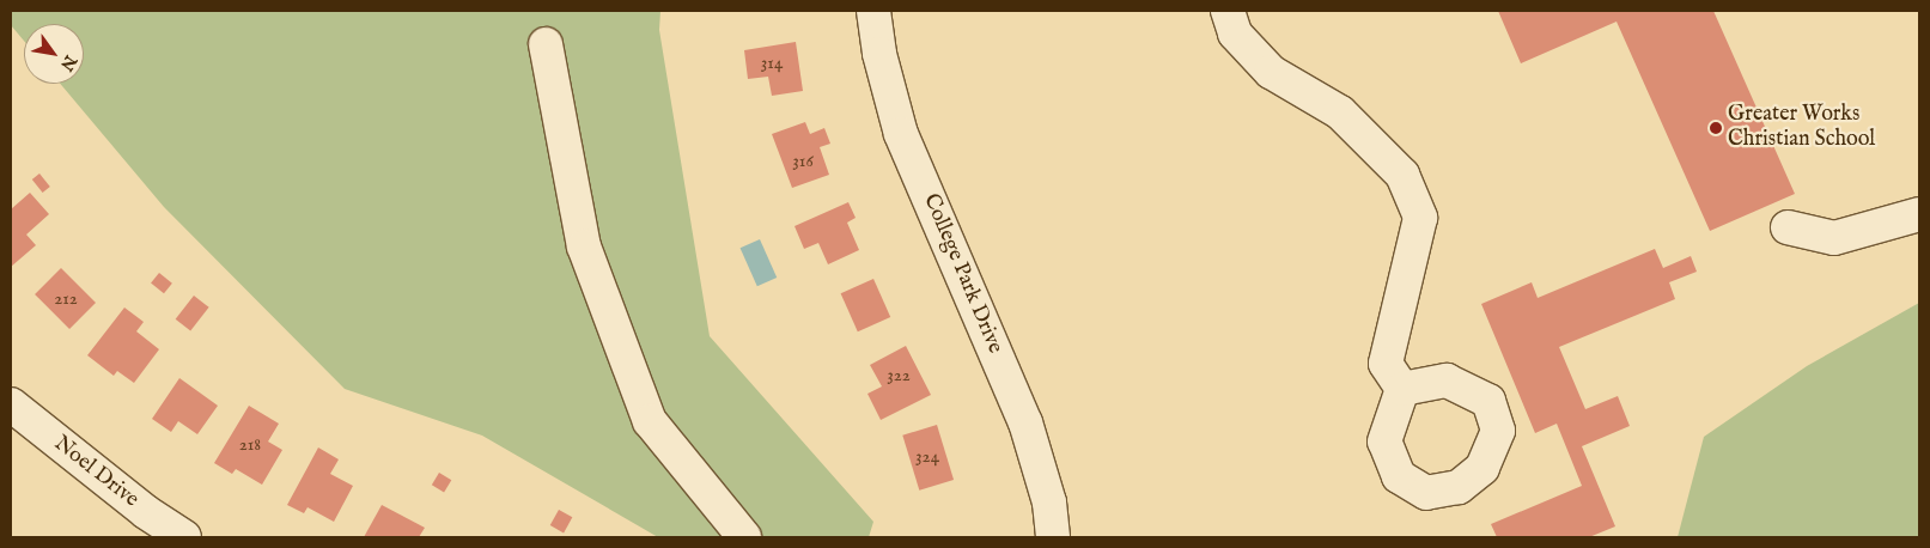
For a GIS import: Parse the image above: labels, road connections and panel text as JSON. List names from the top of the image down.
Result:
{
  "streets": {
    "street": ["College Park Drive", "Noel Drive"]
  },
  "places": ["Greater Works Christian School"],
  "house_numbers": [
    "314",
    "316",
    "212",
    "322",
    "218",
    "324"
  ],
  "north": "bottom right"
}
